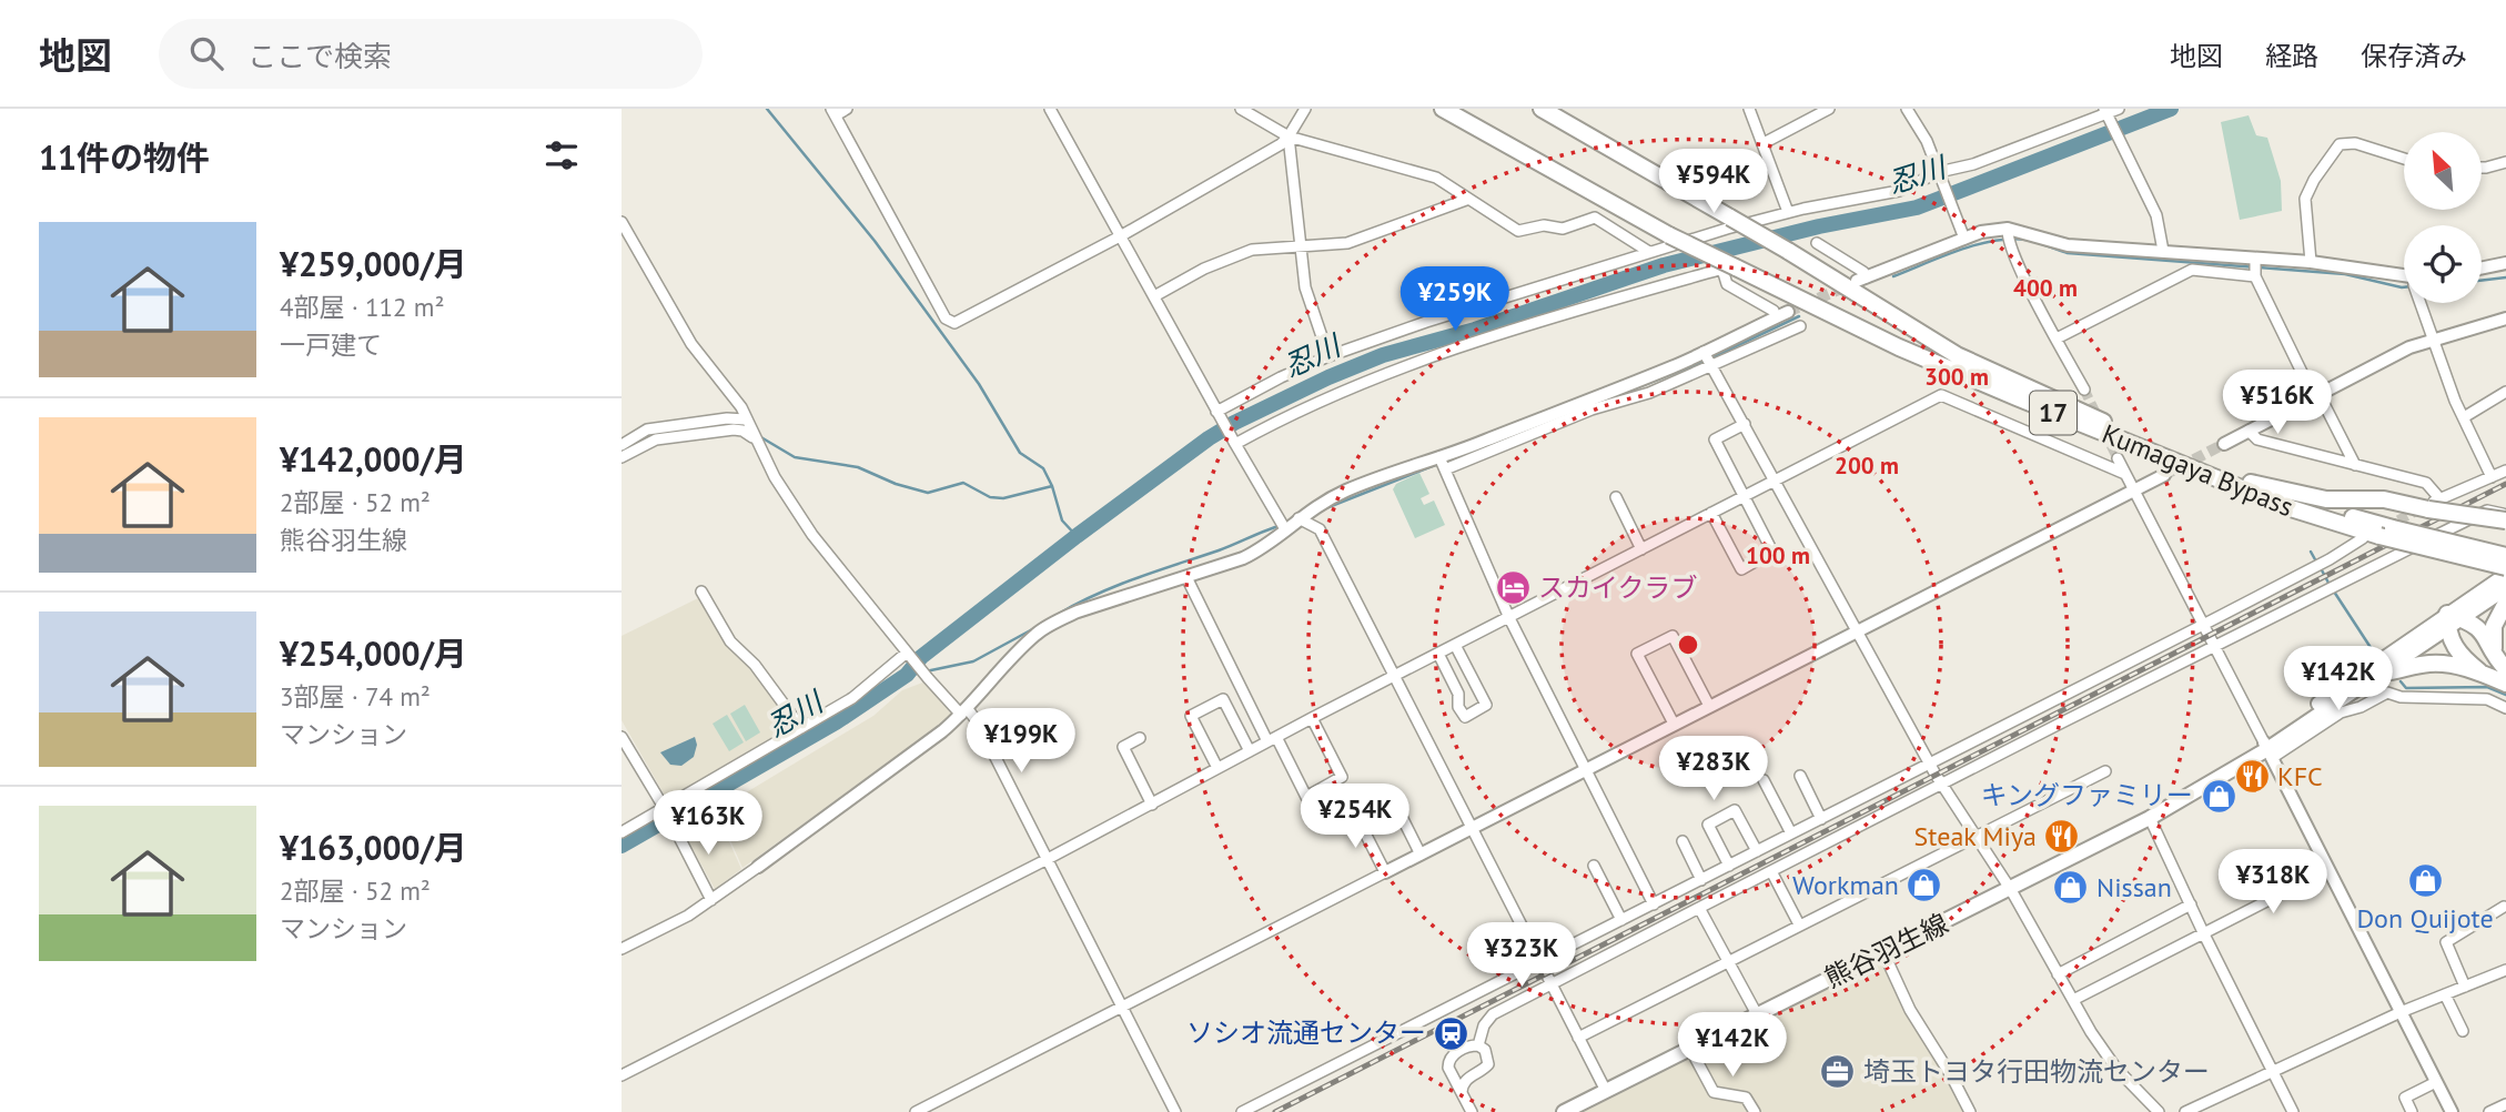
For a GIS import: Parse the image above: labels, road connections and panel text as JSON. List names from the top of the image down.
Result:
{
  "streets": {
    "highway": ["17", "Kumagaya Bypass"],
    "main road": ["熊谷羽生線"]
  },
  "water": ["忍川"],
  "places": {
    "hotel": ["スカイクラブ"],
    "restaurant": ["KFC", "Steak Miya"],
    "shop": [
      "キングファミリー",
      "Don Quijote",
      "Workman",
      "Nissan"
    ],
    "station": ["ソシオ流通センター"],
    "office": ["埼玉トヨタ行田物流センター"]
  },
  "north": "top left",
  "page": {
    "header": "地図",
    "search": "ここで検索",
    "nav": ["地図", "経路", "保存済み"],
    "heading": "11件の物件",
    "price": [
      "¥594K",
      "¥259K",
      "¥516K",
      "¥142K",
      "¥199K",
      "¥283K",
      "¥254K",
      "¥163K",
      "¥318K",
      "¥323K",
      "¥142K"
    ],
    "list": [
      {
        "name": "¥259,000/月",
        "note": "4部屋 · 112 m² · 一戸建て"
      },
      {
        "name": "¥142,000/月",
        "note": "2部屋 · 52 m² · 熊谷羽生線"
      },
      {
        "name": "¥254,000/月",
        "note": "3部屋 · 74 m² · マンション"
      },
      {
        "name": "¥163,000/月",
        "note": "2部屋 · 52 m² · マンション"
      }
    ]
  },
  "rings": [
    "400 m",
    "300 m",
    "200 m",
    "100 m"
  ]
}
